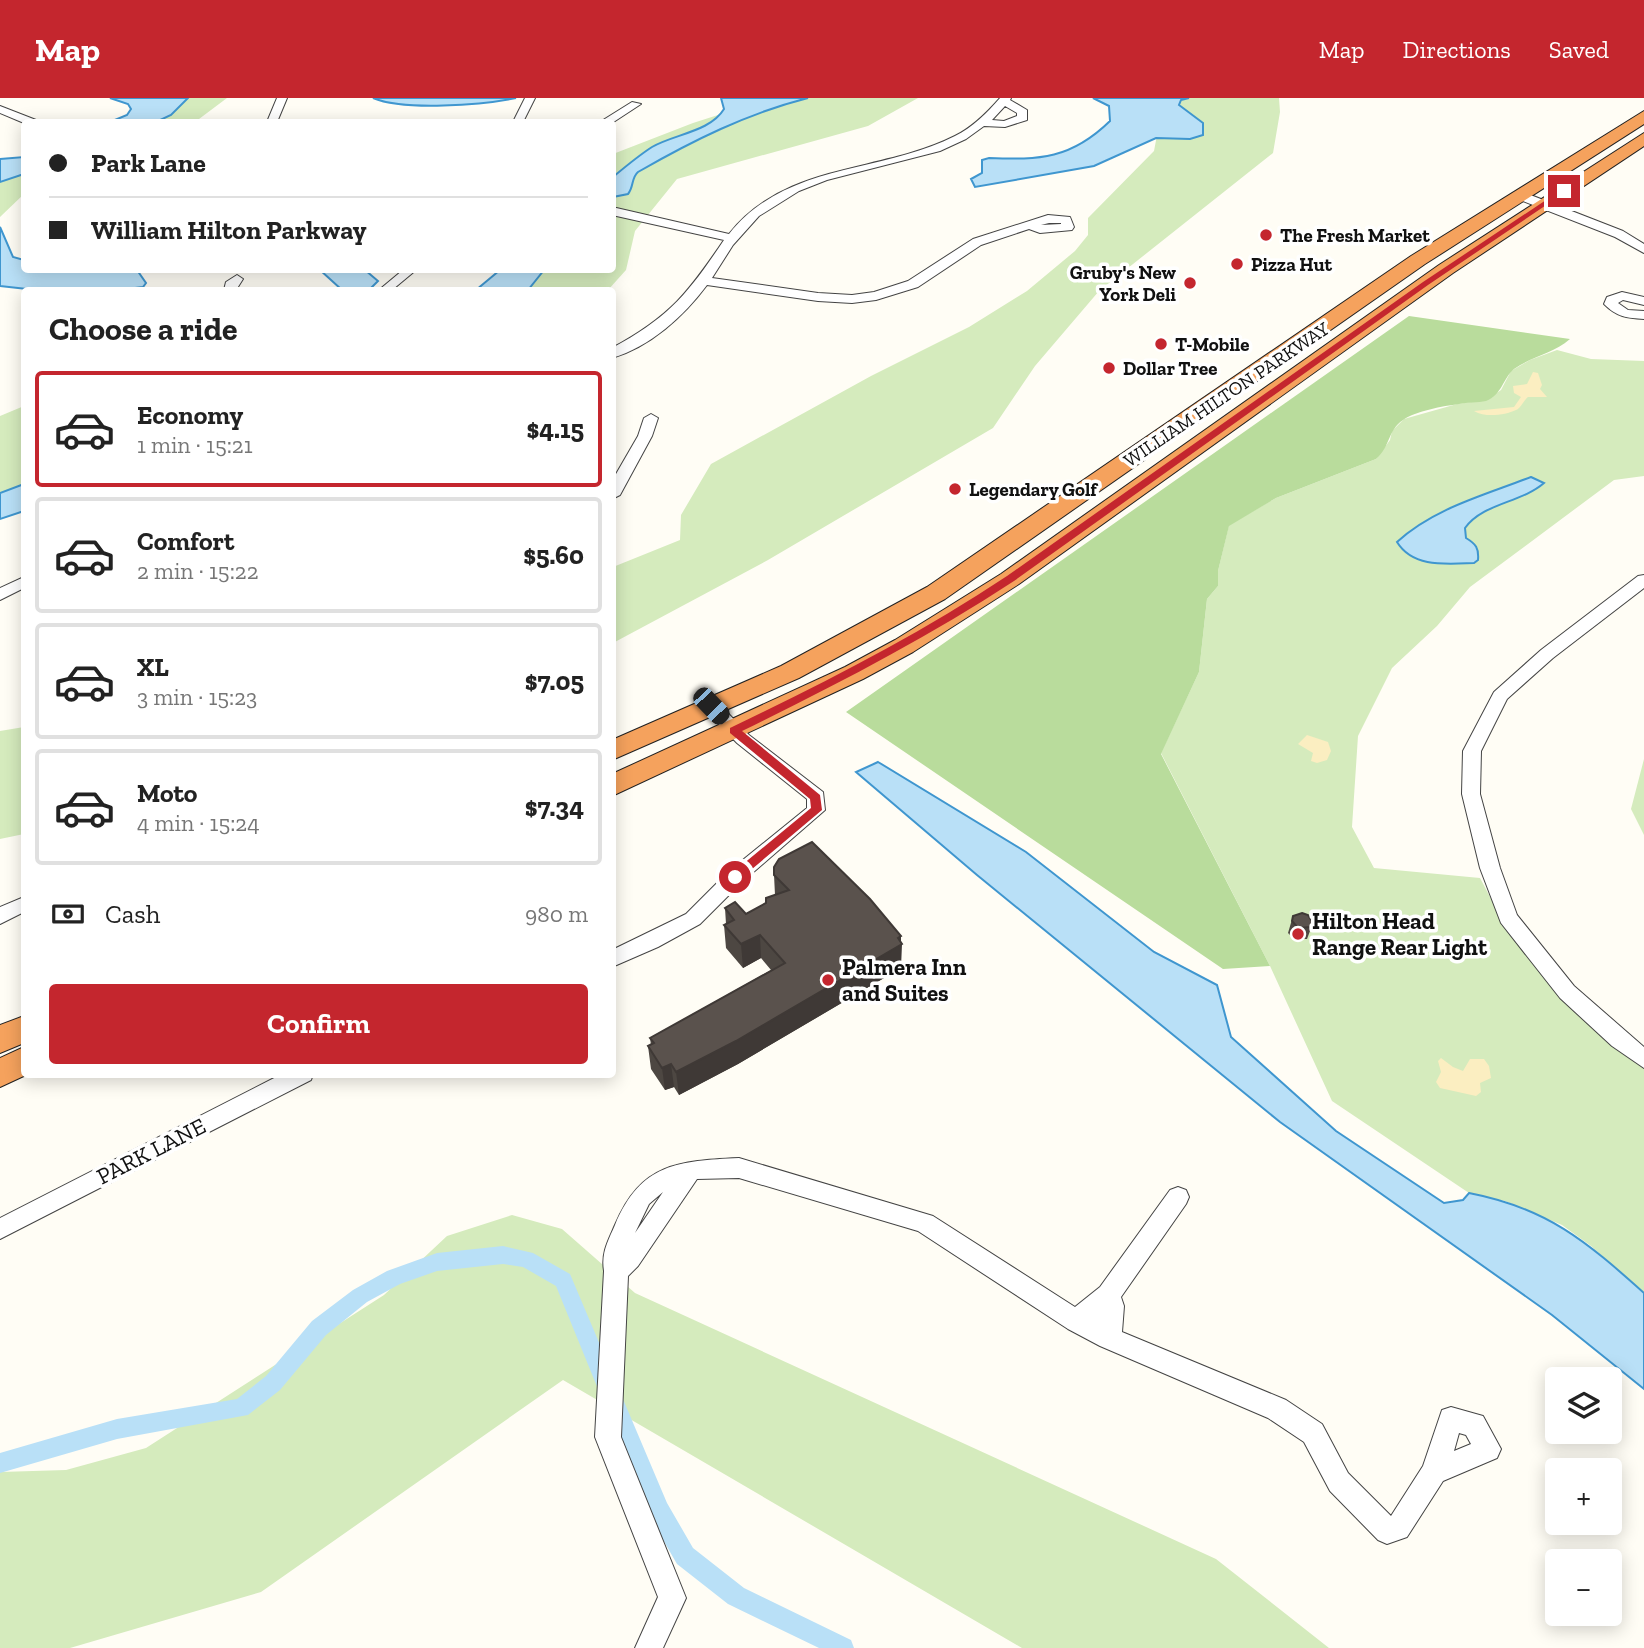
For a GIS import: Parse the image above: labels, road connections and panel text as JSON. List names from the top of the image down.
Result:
{
  "streets": {
    "highway": ["WILLIAM HILTON PARKWAY"],
    "street": ["PARK LANE"]
  },
  "places": [
    "The Fresh Market",
    "Pizza Hut",
    "Gruby's New York Deli",
    "T-Mobile",
    "Dollar Tree",
    "Legendary Golf",
    "Hilton Head Range Rear Light",
    "Palmera Inn and Suites"
  ],
  "page": {
    "header": "Map",
    "nav": ["Map", "Directions", "Saved"],
    "banner": ["Park Lane", "William Hilton Parkway"],
    "heading": "Choose a ride",
    "list": [
      {
        "name": "Economy",
        "note": "1 min · 15:21",
        "value": "$4.15"
      },
      {
        "name": "Comfort",
        "note": "2 min · 15:22",
        "value": "$5.60"
      },
      {
        "name": "XL",
        "note": "3 min · 15:23",
        "value": "$7.05"
      },
      {
        "name": "Moto",
        "note": "4 min · 15:24",
        "value": "$7.34"
      }
    ],
    "pay": ["Cash", "980 m"],
    "buttons": "Confirm",
    "map_buttons": ["+", "−"]
  }
}
